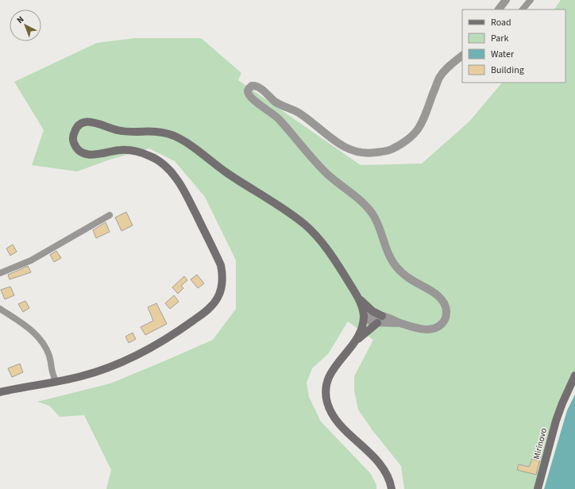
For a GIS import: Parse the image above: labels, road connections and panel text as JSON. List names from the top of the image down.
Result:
{
  "streets": {
    "main road": ["Mirinovo"]
  },
  "legend": [
    "Road",
    "Park",
    "Water",
    "Building"
  ],
  "north": "top left"
}
